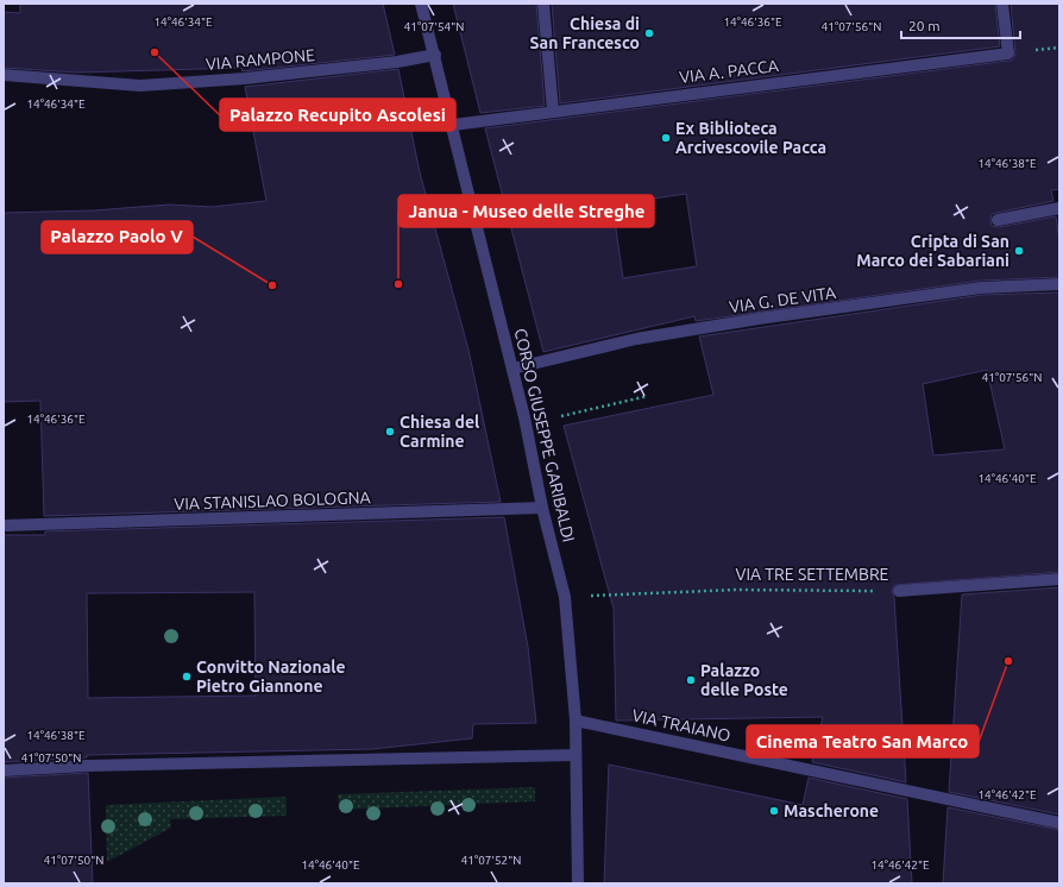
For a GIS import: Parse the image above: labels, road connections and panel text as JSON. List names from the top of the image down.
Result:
{
  "streets": {
    "street": [
      "VIA RAMPONE",
      "VIA A. PACCA",
      "VIA G. DE VITA",
      "CORSO GIUSEPPE GARIBALDI",
      "VIA STANISLAO BOLOGNA",
      "VIA TRE SETTEMBRE",
      "VIA TRAIANO"
    ]
  },
  "crossings": [
    ["VIA RAMPONE", "CORSO GIUSEPPE GARIBALDI"],
    ["VIA A. PACCA", "CORSO GIUSEPPE GARIBALDI"],
    ["VIA G. DE VITA", "CORSO GIUSEPPE GARIBALDI"],
    ["CORSO GIUSEPPE GARIBALDI", "VIA STANISLAO BOLOGNA"],
    ["CORSO GIUSEPPE GARIBALDI", "VIA TRE SETTEMBRE"],
    ["CORSO GIUSEPPE GARIBALDI", "VIA TRAIANO"]
  ],
  "places": [
    "Chiesa di San Francesco",
    "Palazzo Recupito Ascolesi",
    "Ex Biblioteca Arcivescovile Pacca",
    "Cripta di San Marco dei Sabariani",
    "Janua - Museo delle Streghe",
    "Palazzo Paolo V",
    "Chiesa del Carmine",
    "Cinema Teatro San Marco",
    "Convitto Nazionale Pietro Giannone",
    "Palazzo delle Poste",
    "Mascherone"
  ],
  "scale_bar": "20 m",
  "coordinates": [
    "14°46'34\"E",
    "14°46'36\"E",
    "41°07'54\"N",
    "41°07'56\"N",
    "14°46'38\"E",
    "14°46'40\"E",
    "41°07'50\"N",
    "14°46'42\"E",
    "41°07'52\"N"
  ]
}
